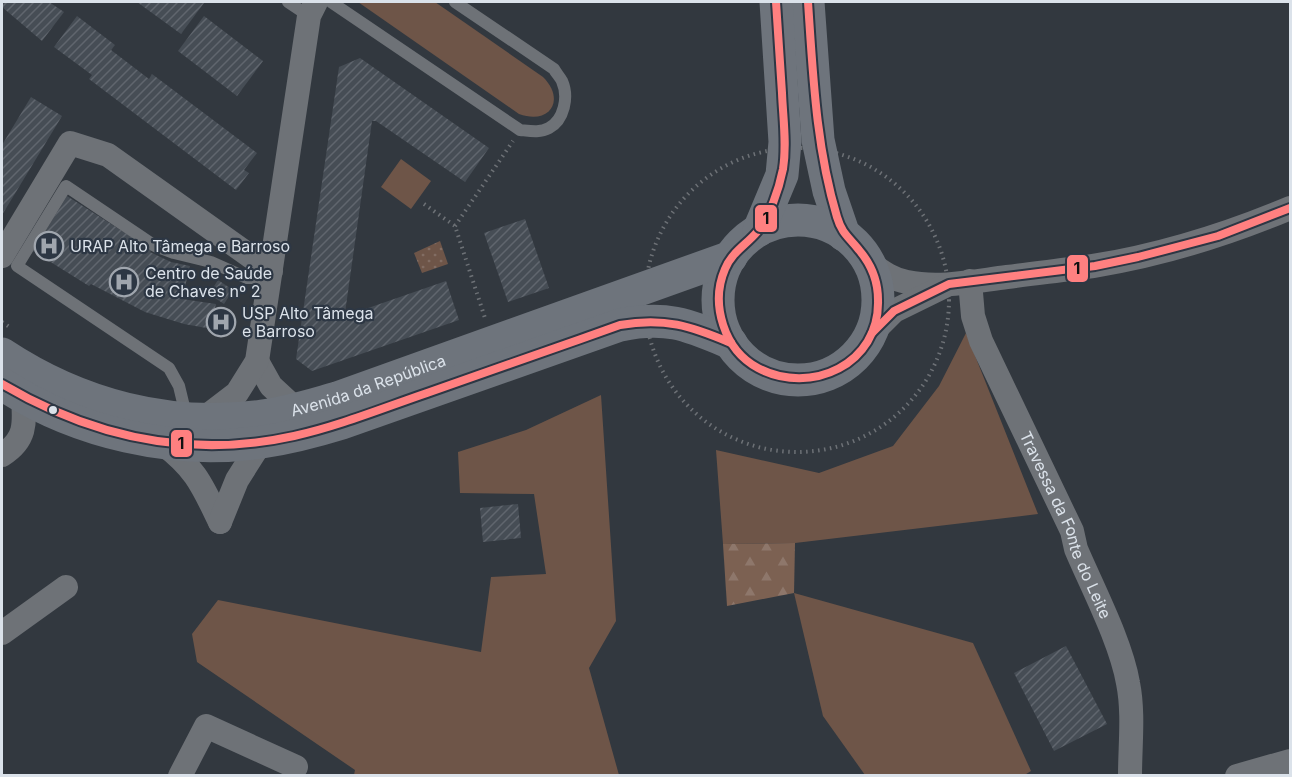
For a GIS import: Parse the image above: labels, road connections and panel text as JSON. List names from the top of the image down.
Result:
{
  "streets": {
    "street": ["Avenida da República", "Travessa da Fonte do Leite"]
  },
  "places": {
    "hospital": ["URAP Alto Tâmega e Barroso", "Centro de Saúde de Chaves nº 2", "USP Alto Tâmega e Barroso"]
  },
  "lines": ["transit line 1"]
}
